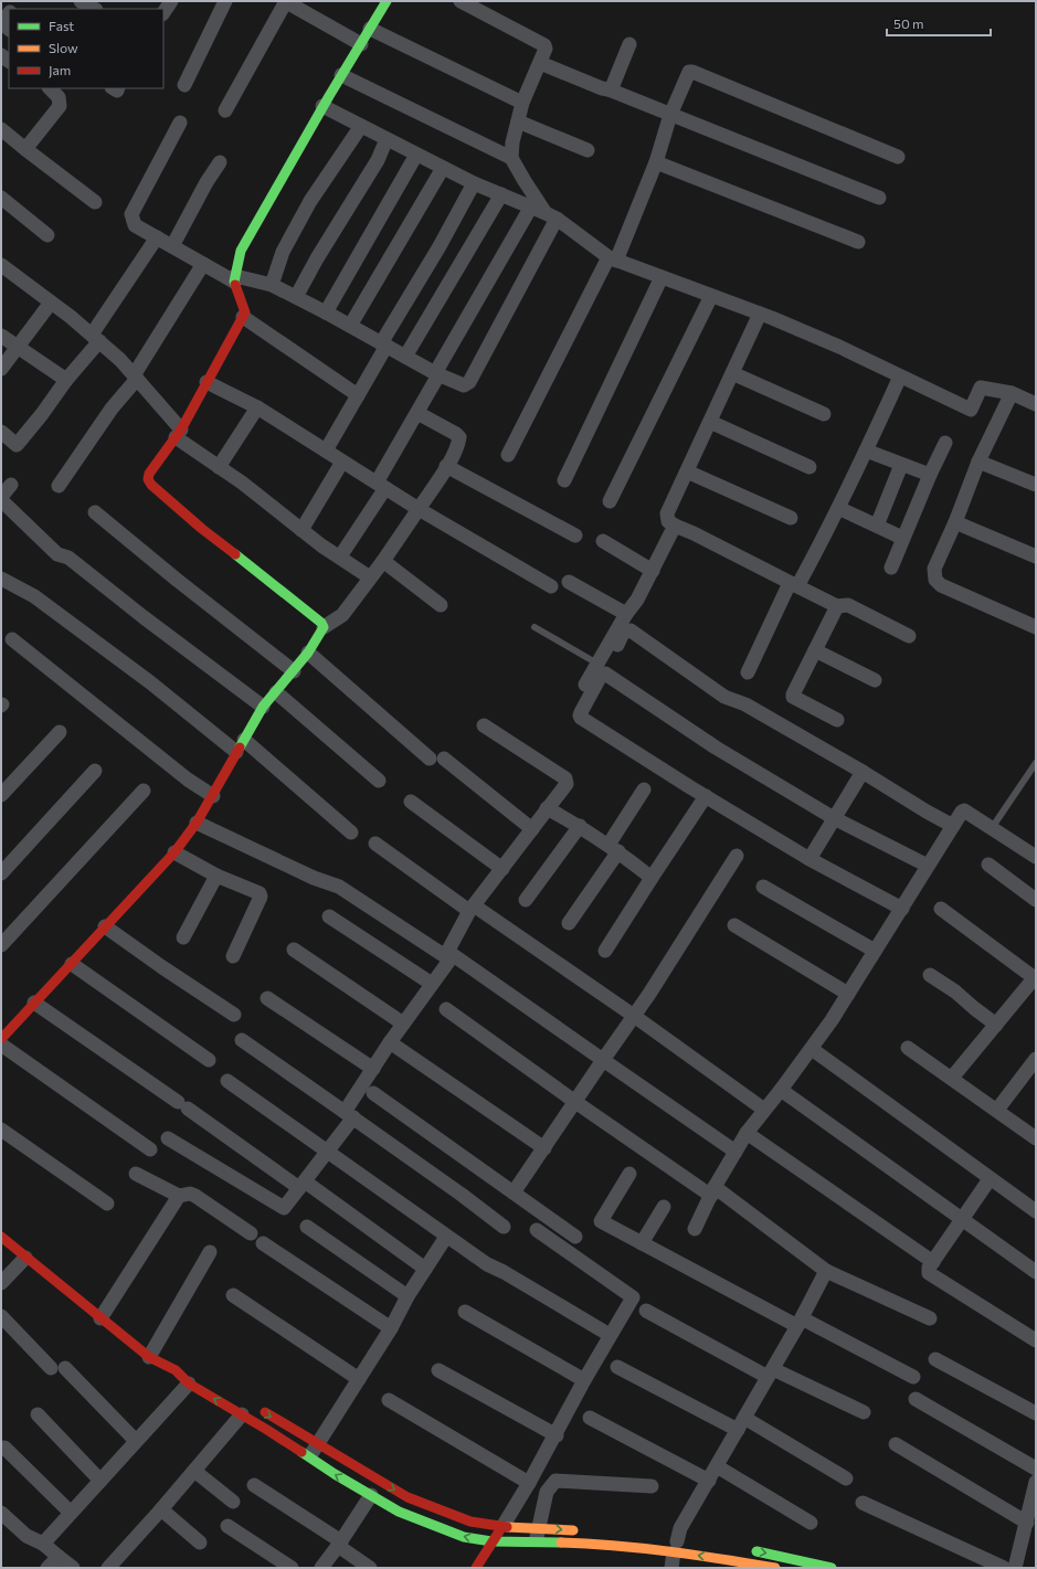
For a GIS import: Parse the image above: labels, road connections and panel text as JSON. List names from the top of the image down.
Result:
{
  "legend": ["Fast", "Slow", "Jam"],
  "scale_bar": "50 m"
}
